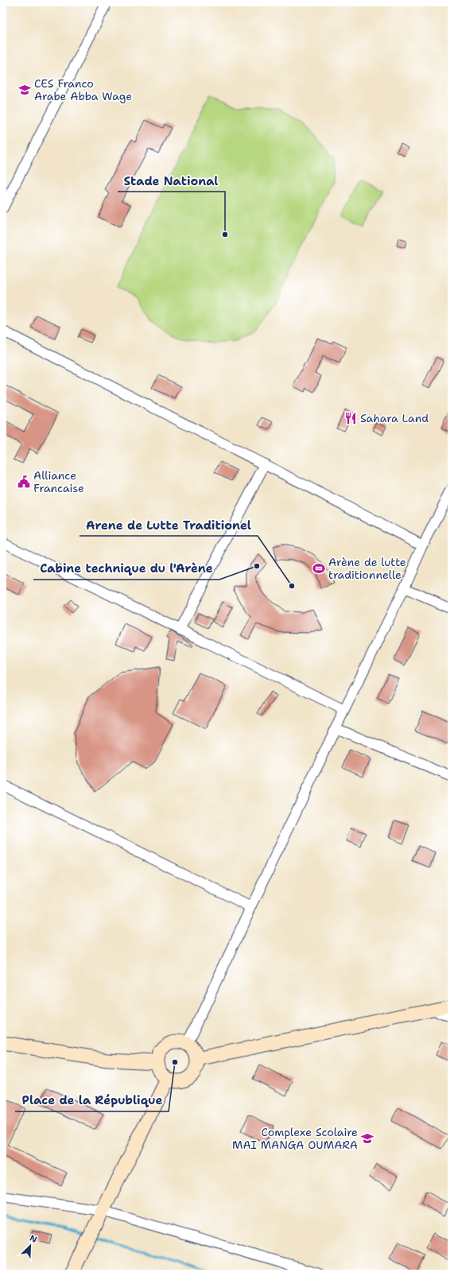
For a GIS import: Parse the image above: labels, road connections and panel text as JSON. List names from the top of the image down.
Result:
{
  "places": {
    "school or university": ["CES Franco Arabe Abba Wage", "Complexe Scolaire MAI MANGA OUMARA"],
    "other": [
      "Stade National",
      "Cabine technique du l'Arène",
      "Arene de Lutte Traditionel",
      "Place de la République"
    ],
    "restaurant": ["Sahara Land"],
    "public building": ["Alliance Francaise"],
    "sports": ["Arène de lutte traditionnelle"]
  },
  "north": "top right"
}
